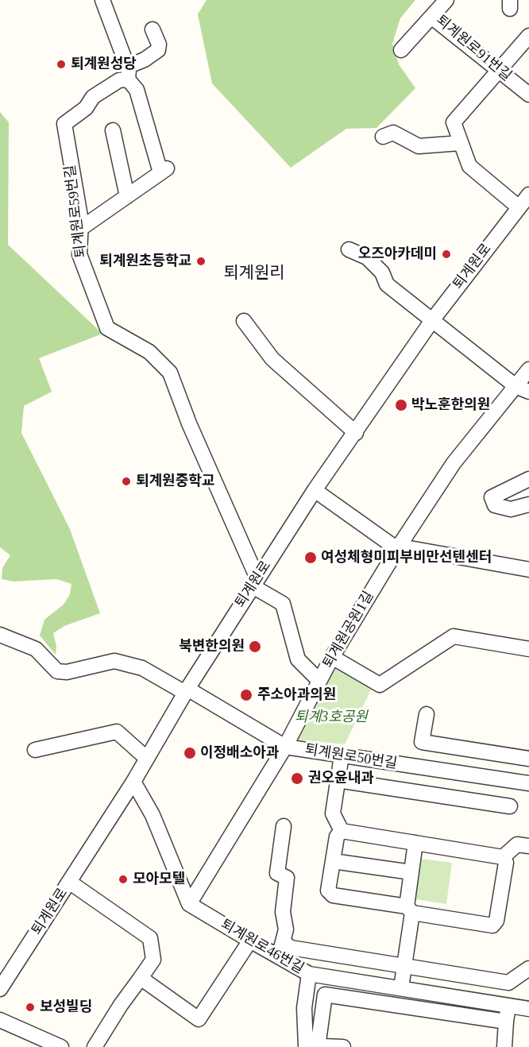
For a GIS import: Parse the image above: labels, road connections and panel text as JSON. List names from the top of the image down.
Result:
{
  "streets": {
    "street": [
      "퇴계원로91번길",
      "퇴계원로59번길",
      "퇴계원로",
      "퇴계원공원1길",
      "퇴계원로50번길",
      "퇴계원로46번길"
    ]
  },
  "crossings": [
    ["퇴계원로59번길", "퇴계원로"],
    ["퇴계원로", "퇴계원로50번길"],
    ["퇴계원공원1길", "퇴계원로50번길"],
    ["퇴계원공원1길", "퇴계원로46번길"]
  ],
  "districts": ["퇴계원리"],
  "parks": ["퇴계3호공원"],
  "places": [
    "퇴계원성당",
    "오즈아카데미",
    "퇴계원초등학교",
    "박노훈한의원",
    "퇴계원중학교",
    "여성체형미피부비만선텐센터",
    "북변한의원",
    "주소아과의원",
    "이정배소아과",
    "권오윤내과",
    "모아모텔",
    "보성빌딩"
  ]
}
